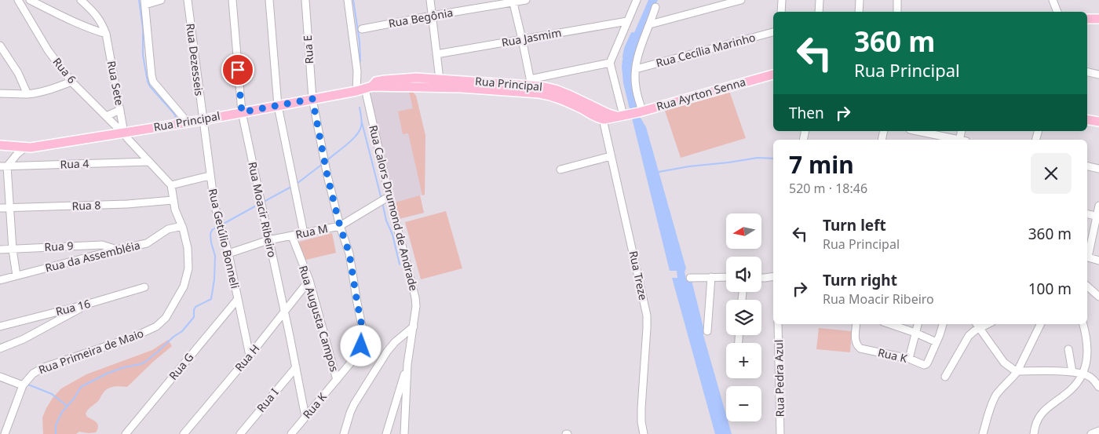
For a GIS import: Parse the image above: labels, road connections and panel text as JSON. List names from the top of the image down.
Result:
{
  "streets": {
    "main road": ["Rua Principal", "Rua Ayrton Senna"],
    "street": [
      "Rua Begônia",
      "Rua Jasmim",
      "Rua E",
      "Rua Cecília Marinho",
      "Rua Dezesseis",
      "Rua 6",
      "Rua Sete",
      "Rua 4",
      "Rua 8",
      "Rua Calors Drumond de Andrade",
      "Rua Moacir Ribeiro",
      "Rua M",
      "Rua Getúlio Bonneli",
      "Rua 9",
      "Rua da Assembléia",
      "Rua Treze",
      "Rua 16",
      "Rua Augusta Campos",
      "Rua Primeira de Maio",
      "Rua K",
      "Rua H",
      "Rua G",
      "Rua Pedra Azul",
      "Rua I"
    ]
  },
  "crossings": [
    ["Rua E", "Rua Principal"],
    ["Rua E", "Rua M"],
    ["Rua E", "Rua K"],
    ["Rua Dezesseis", "Rua Principal"],
    ["Rua Dezesseis", "Rua Getúlio Bonneli"],
    ["Rua 6", "Rua Sete"],
    ["Rua 6", "Rua Principal"],
    ["Rua Sete", "Rua Principal"],
    ["Rua Principal", "Rua Ayrton Senna"],
    ["Rua Principal", "Rua Calors Drumond de Andrade"],
    ["Rua Principal", "Rua Moacir Ribeiro"],
    ["Rua Principal", "Rua Getúlio Bonneli"],
    ["Rua Principal", "Rua Treze"],
    ["Rua 8", "Rua Primeira de Maio"],
    ["Rua Calors Drumond de Andrade", "Rua M"],
    ["Rua Moacir Ribeiro", "Rua M"],
    ["Rua Moacir Ribeiro", "Rua K"],
    ["Rua Moacir Ribeiro", "Rua H"],
    ["Rua Moacir Ribeiro", "Rua I"],
    ["Rua M", "Rua Getúlio Bonneli"],
    ["Rua M", "Rua Augusta Campos"],
    ["Rua Getúlio Bonneli", "Rua H"],
    ["Rua Getúlio Bonneli", "Rua G"],
    ["Rua 9", "Rua da Assembléia"],
    ["Rua da Assembléia", "Rua Primeira de Maio"],
    ["Rua Augusta Campos", "Rua K"],
    ["Rua Augusta Campos", "Rua H"]
  ],
  "north": "left",
  "page": {
    "turn": ["360 m", "Rua Principal"],
    "then": "Then",
    "heading": ["7 min", "520 m · 18:46"],
    "list": [
      {
        "name": "Turn left",
        "note": "Rua Principal",
        "value": "360 m"
      },
      {
        "name": "Turn right",
        "note": "Rua Moacir Ribeiro",
        "value": "100 m"
      }
    ],
    "map_buttons": ["+", "−"]
  }
}
